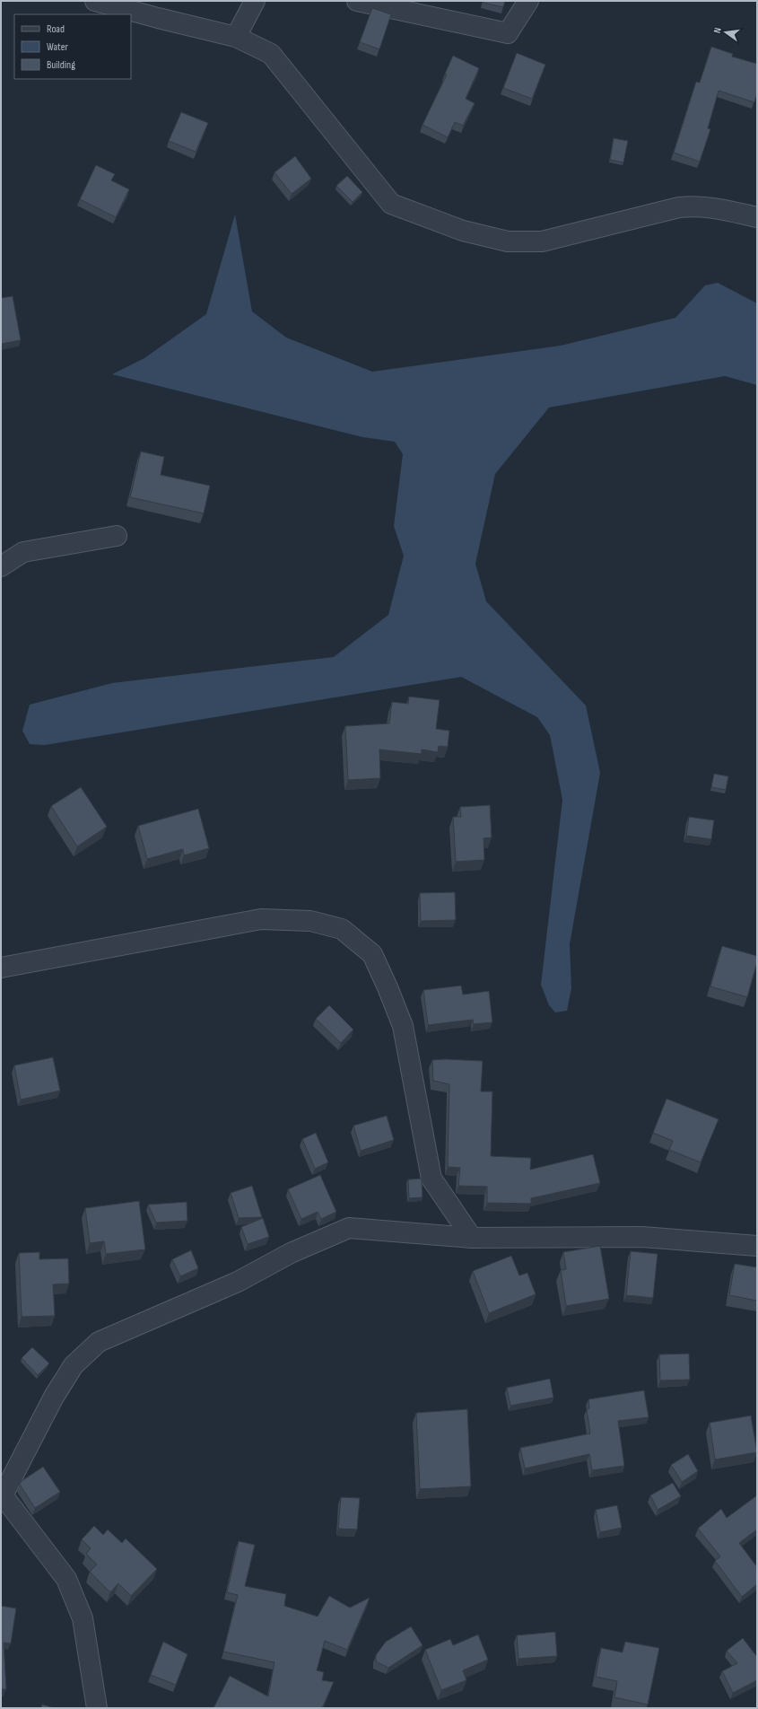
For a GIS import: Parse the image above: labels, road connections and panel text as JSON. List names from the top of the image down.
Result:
{
  "legend": ["Road", "Water", "Building"],
  "north": "left"
}
